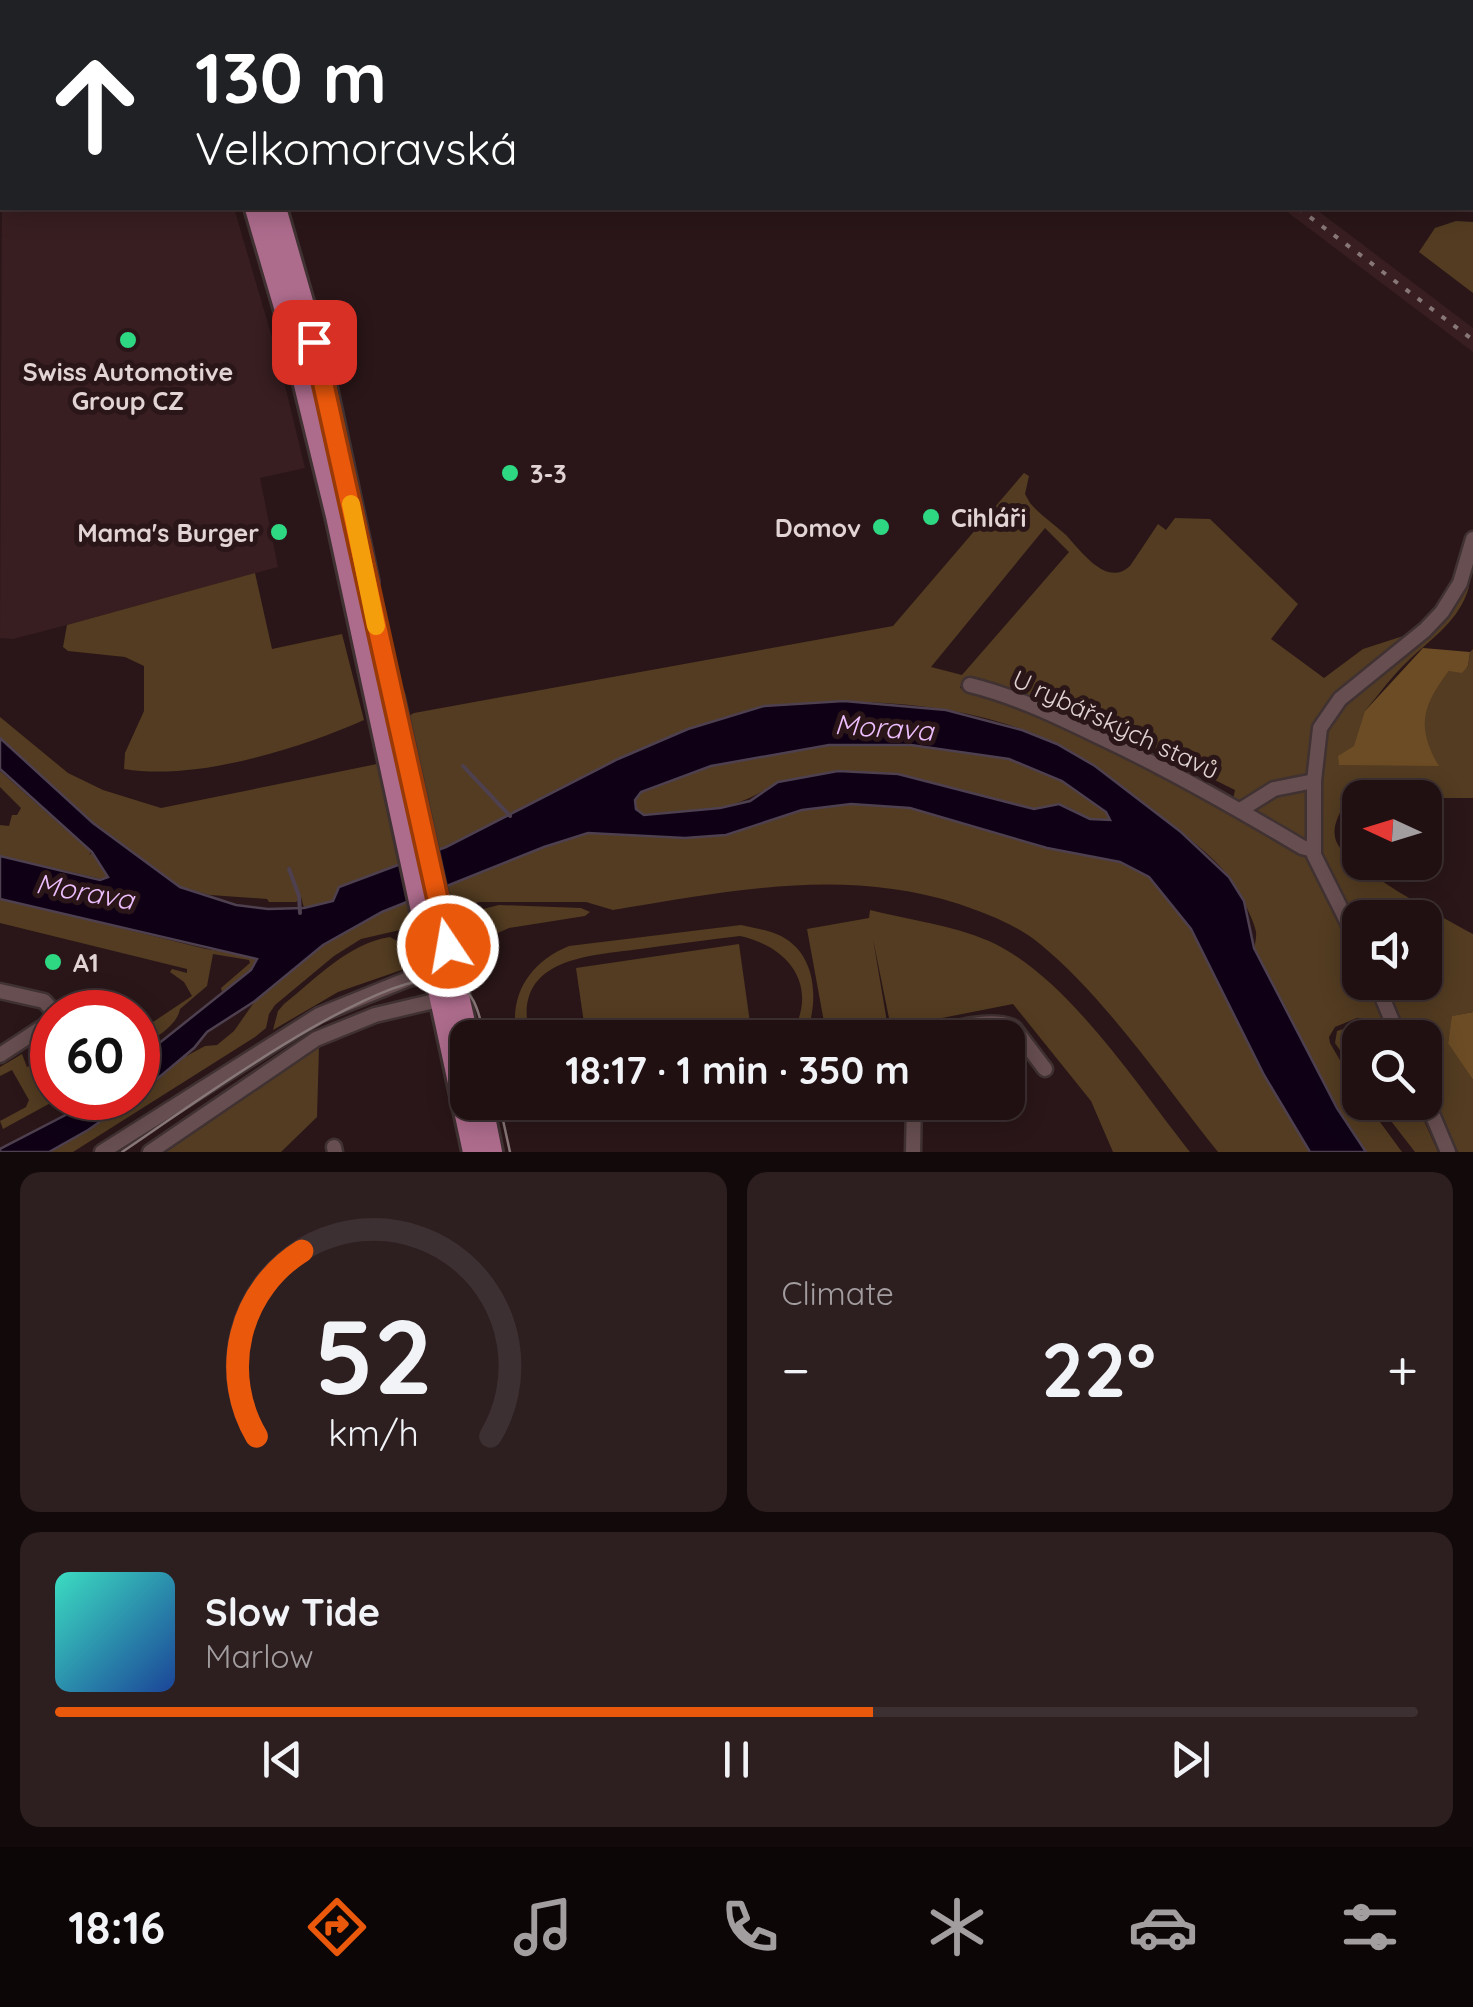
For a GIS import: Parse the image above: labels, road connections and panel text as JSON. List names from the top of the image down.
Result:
{
  "streets": {
    "street": ["U rybářských stavů"]
  },
  "water": ["Morava"],
  "places": [
    "Swiss Automotive Group CZ",
    "3-3",
    "Cihláři",
    "Domov",
    "Mama's Burger",
    "A1"
  ],
  "north": "left",
  "page": {
    "turn": ["130 m", "Velkomoravská"],
    "limit": "60",
    "trip": "18:17 · 1 min · 350 m",
    "tile": "Climate",
    "heat": ["−", "22°", "+"],
    "song": ["Slow Tide", "Marlow"],
    "tabs": "18:16",
    "gauge": ["52", "km/h"]
  }
}
